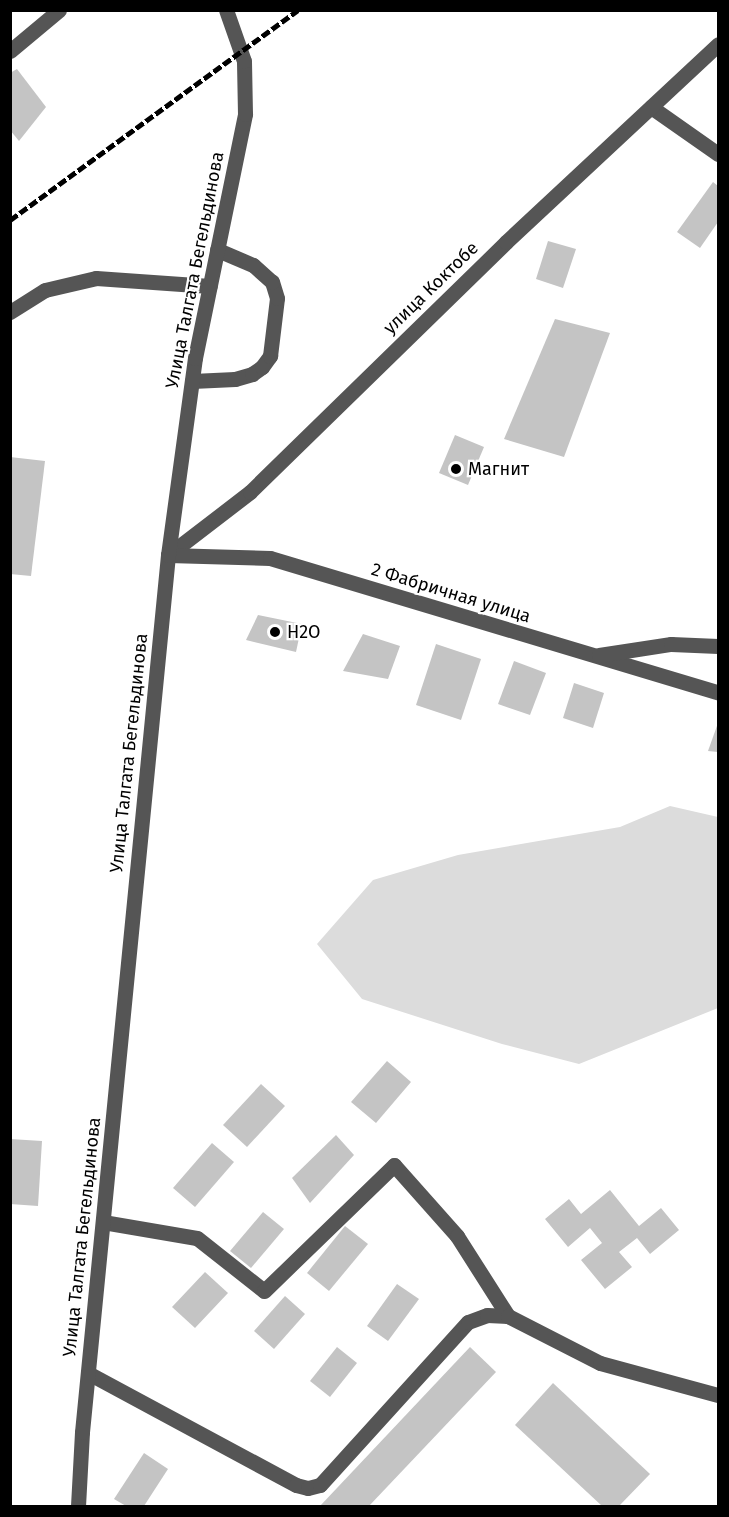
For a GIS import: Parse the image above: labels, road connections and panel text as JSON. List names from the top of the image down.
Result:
{
  "streets": {
    "street": ["Улица Талгата Бегельдинова", "улица Коктобе", "2 Фабричная улица"]
  },
  "crossings": [
    ["Улица Талгата Бегельдинова", "улица Коктобе"],
    ["Улица Талгата Бегельдинова", "2 Фабричная улица"],
    ["улица Коктобе", "2 Фабричная улица"]
  ],
  "places": ["Магнит", "H2O"]
}
